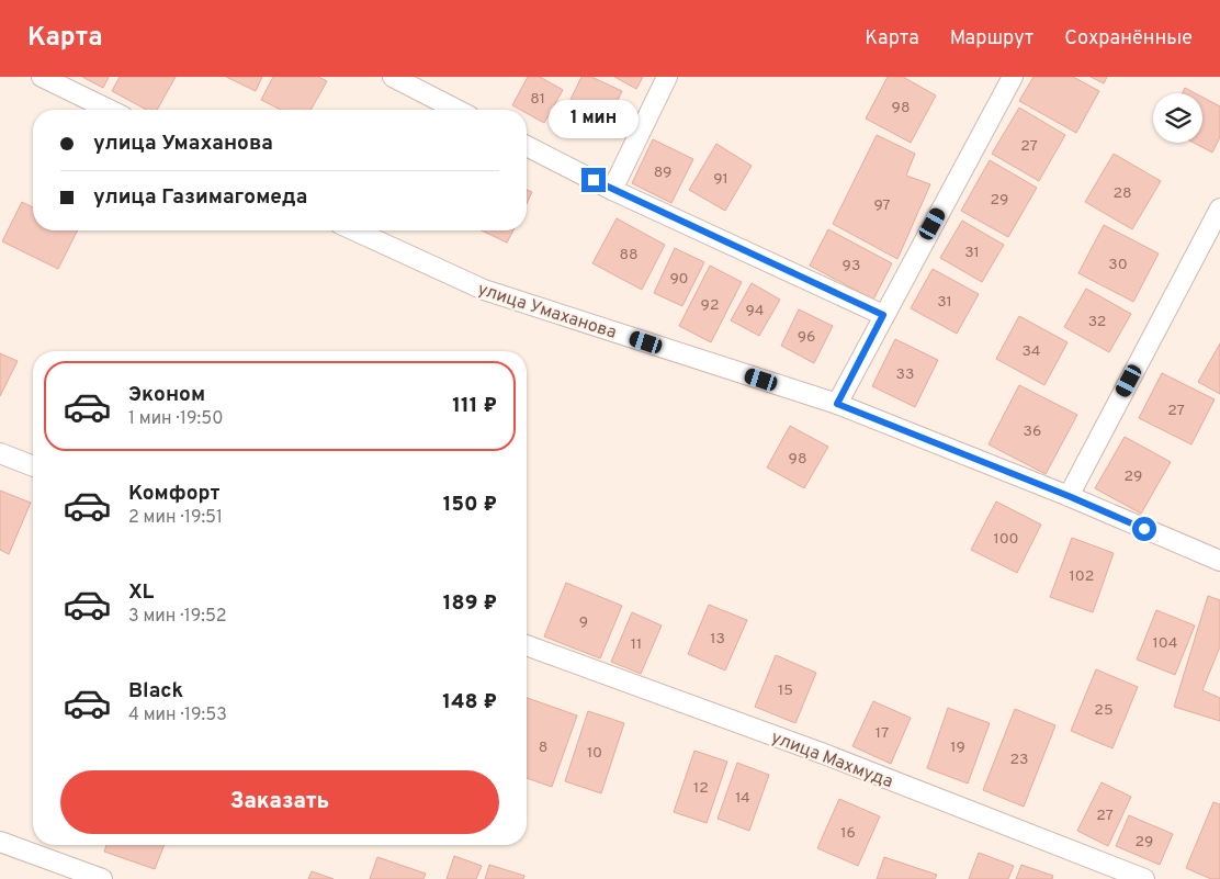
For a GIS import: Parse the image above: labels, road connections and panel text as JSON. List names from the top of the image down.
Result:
{
  "streets": {
    "street": ["улица Умаханова", "улица Махмуда"]
  },
  "house_numbers": [
    "81",
    "98",
    "27",
    "89",
    "91",
    "28",
    "29",
    "97",
    "31",
    "88",
    "30",
    "93",
    "90",
    "31",
    "92",
    "94",
    "32",
    "96",
    "34",
    "33",
    "27",
    "36",
    "98",
    "29",
    "100",
    "102",
    "9",
    "13",
    "104",
    "11",
    "15",
    "25",
    "17",
    "8",
    "19",
    "10",
    "23",
    "12",
    "14",
    "27",
    "16",
    "29"
  ],
  "page": {
    "header": "Карта",
    "nav": ["Карта", "Маршрут", "Сохранённые"],
    "bubble": "1 мин",
    "banner": ["улица Умаханова", "улица Газимагомеда"],
    "list": [
      {
        "name": "Эконом",
        "note": "1 мин · 19:50",
        "value": "111 ₽"
      },
      {
        "name": "Комфорт",
        "note": "2 мин · 19:51",
        "value": "150 ₽"
      },
      {
        "name": "XL",
        "note": "3 мин · 19:52",
        "value": "189 ₽"
      },
      {
        "name": "Black",
        "note": "4 мин · 19:53",
        "value": "148 ₽"
      }
    ],
    "buttons": "Заказать"
  }
}
